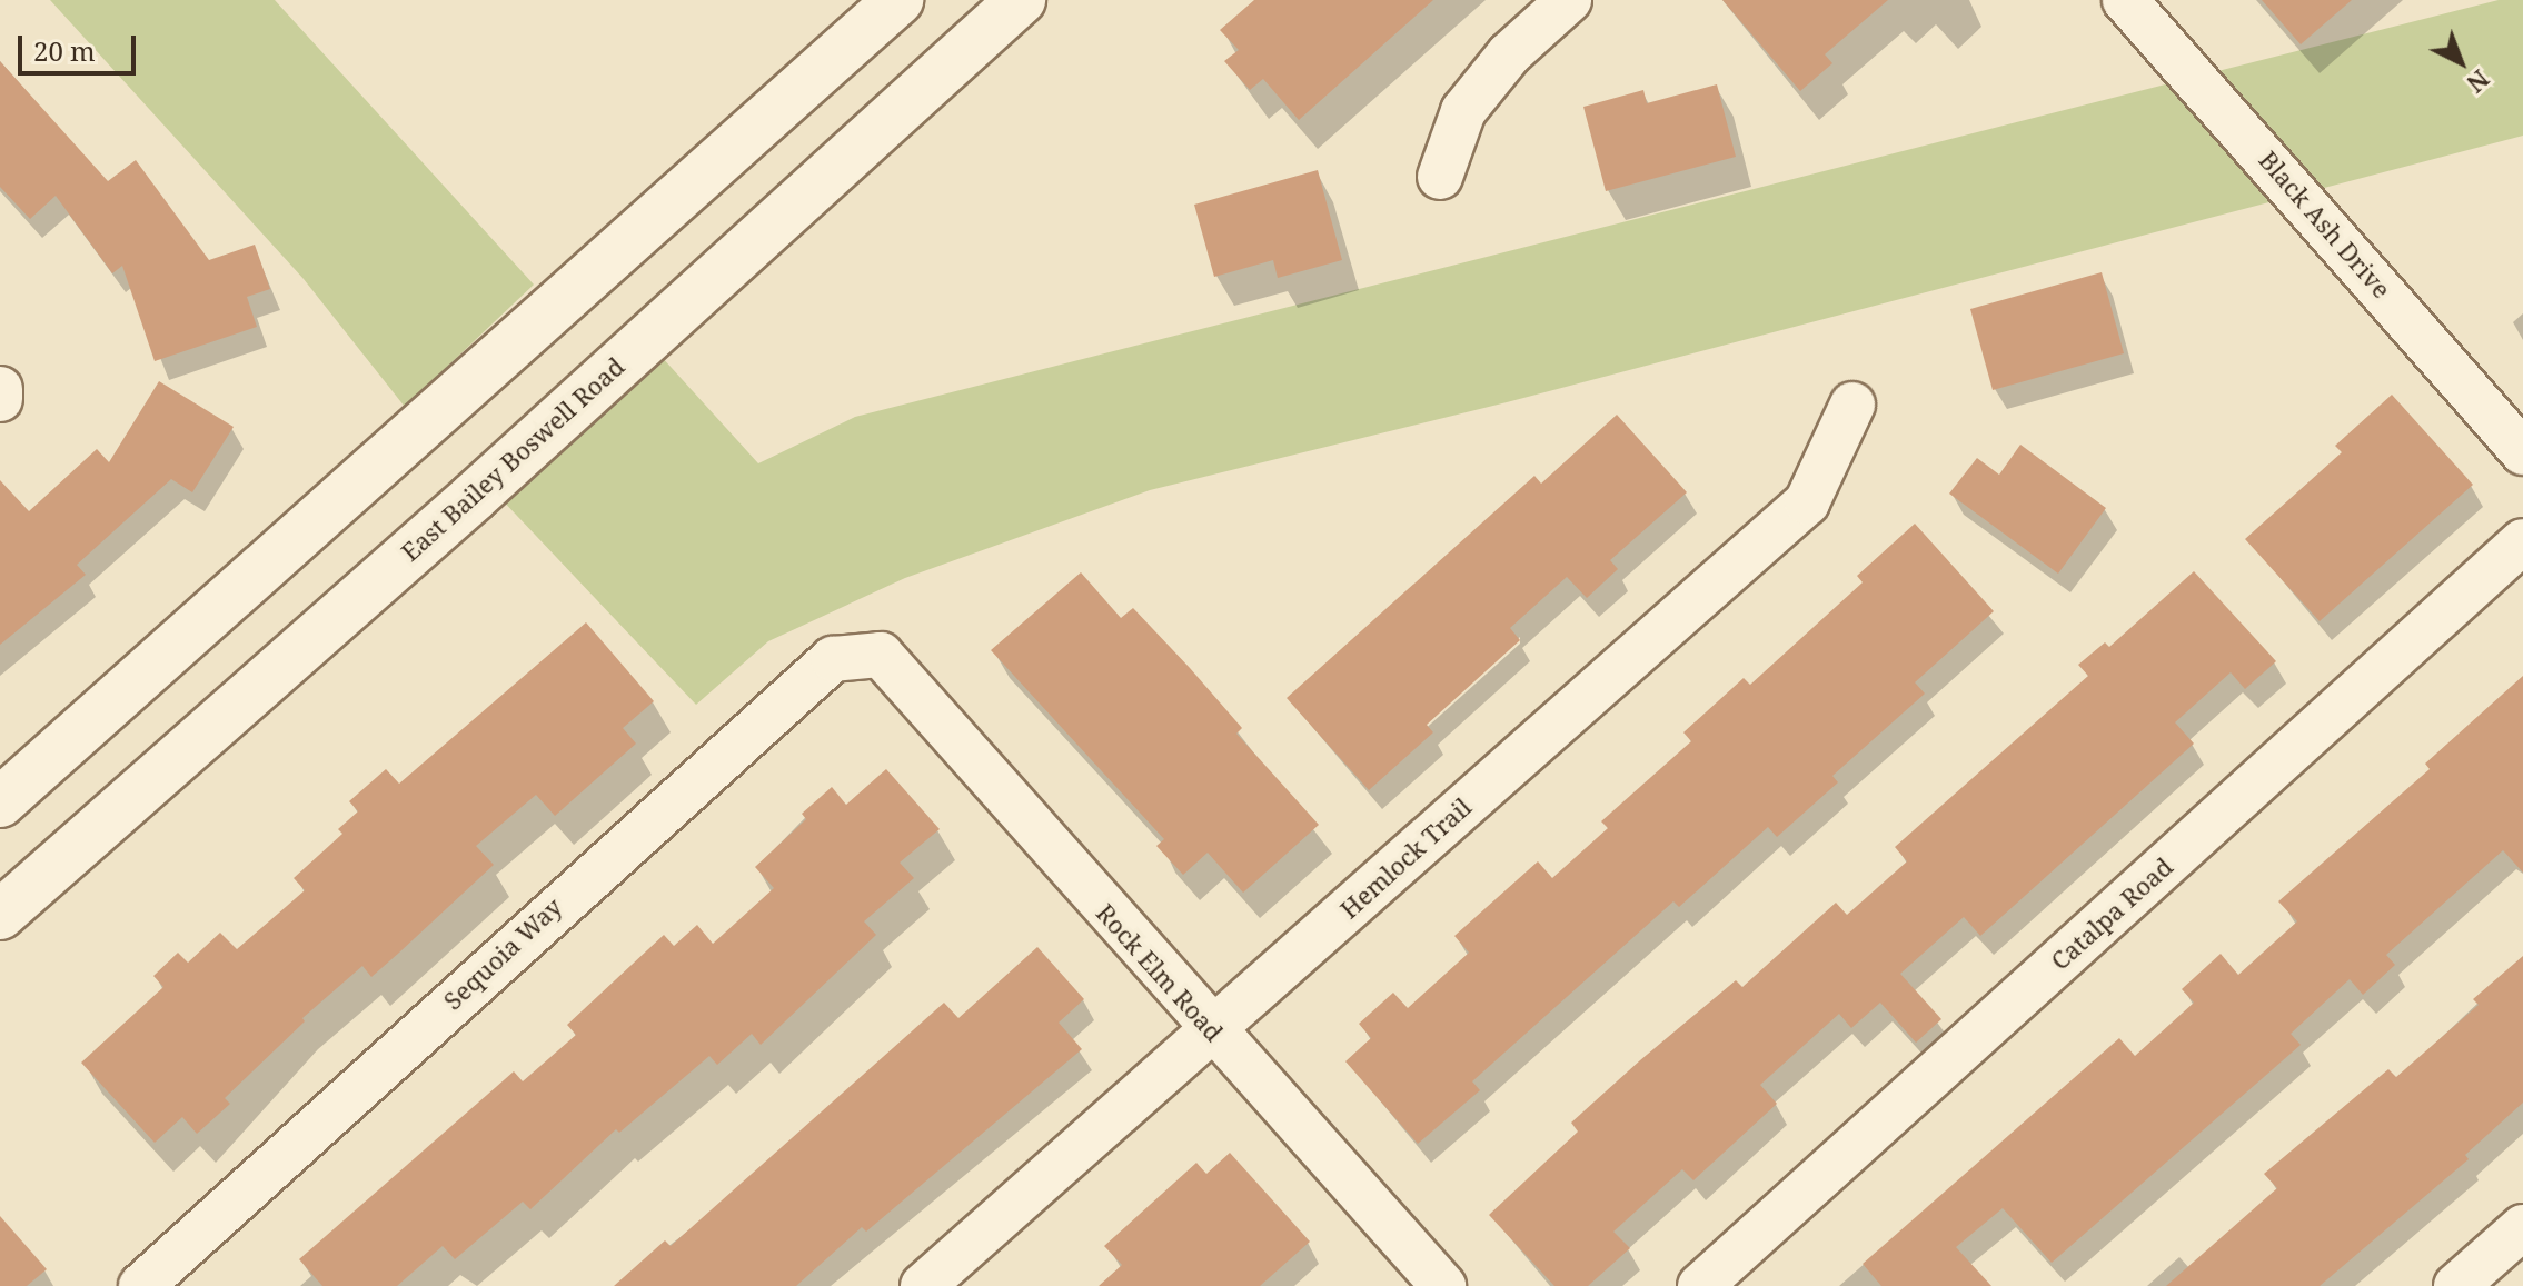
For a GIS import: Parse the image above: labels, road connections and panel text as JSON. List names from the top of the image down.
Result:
{
  "streets": {
    "main road": ["East Bailey Boswell Road"],
    "street": [
      "Black Ash Drive",
      "Hemlock Trail",
      "Catalpa Road",
      "Sequoia Way",
      "Rock Elm Road"
    ]
  },
  "crossings": [
    ["Hemlock Trail", "Rock Elm Road"],
    ["Sequoia Way", "Rock Elm Road"]
  ],
  "scale_bar": "20 m",
  "north": "bottom right"
}
